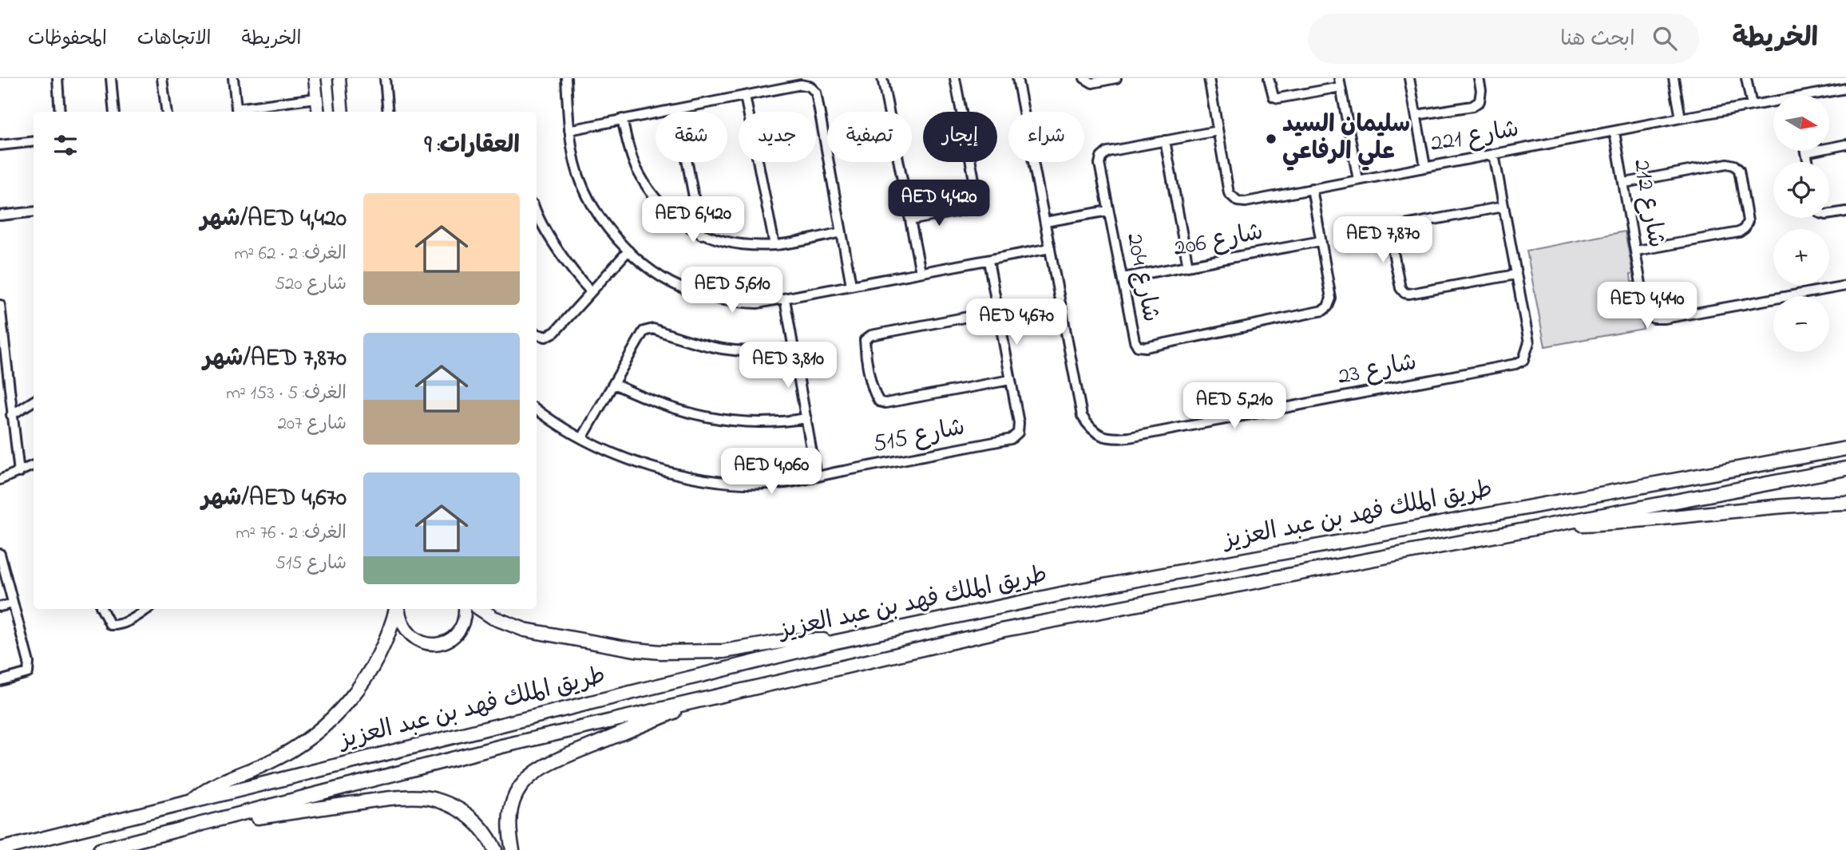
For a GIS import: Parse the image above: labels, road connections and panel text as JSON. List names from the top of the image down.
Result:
{
  "streets": {
    "highway": ["طريق الملك فهد بن عبد العزيز"],
    "street": [
      "شارع 221",
      "شارع 212",
      "شارع 206",
      "شارع 204",
      "شارع 23",
      "شارع 515"
    ]
  },
  "crossings": [
    ["شارع 221", "شارع 212"],
    ["شارع 221", "شارع 204"],
    ["شارع 221", "شارع 23"],
    ["شارع 206", "شارع 204"]
  ],
  "places": ["سليمان السيد علي الرفاعي"],
  "north": "right",
  "page": {
    "header": "الخريطة",
    "search": "ابحث هنا",
    "nav": ["الخريطة", "الاتجاهات", "المحفوظات"],
    "map_buttons": ["+", "−"],
    "chip": [
      "شراء",
      "إيجار",
      "تصفية",
      "جديد",
      "شقة"
    ],
    "heading": "العقارات: 9",
    "list": [
      {
        "name": "AED 4,420/شهر",
        "note": "الغرف: 2 · 62 m² · شارع 520"
      },
      {
        "name": "AED 7,870/شهر",
        "note": "الغرف: 5 · 153 m² · شارع 207"
      },
      {
        "name": "AED 4,670/شهر",
        "note": "الغرف: 2 · 76 m² · شارع 515"
      }
    ],
    "price": [
      "AED 4,420",
      "AED 6,420",
      "AED 7,870",
      "AED 5,610",
      "AED 4,440",
      "AED 4,670",
      "AED 3,810",
      "AED 5,210",
      "AED 4,060"
    ]
  }
}
